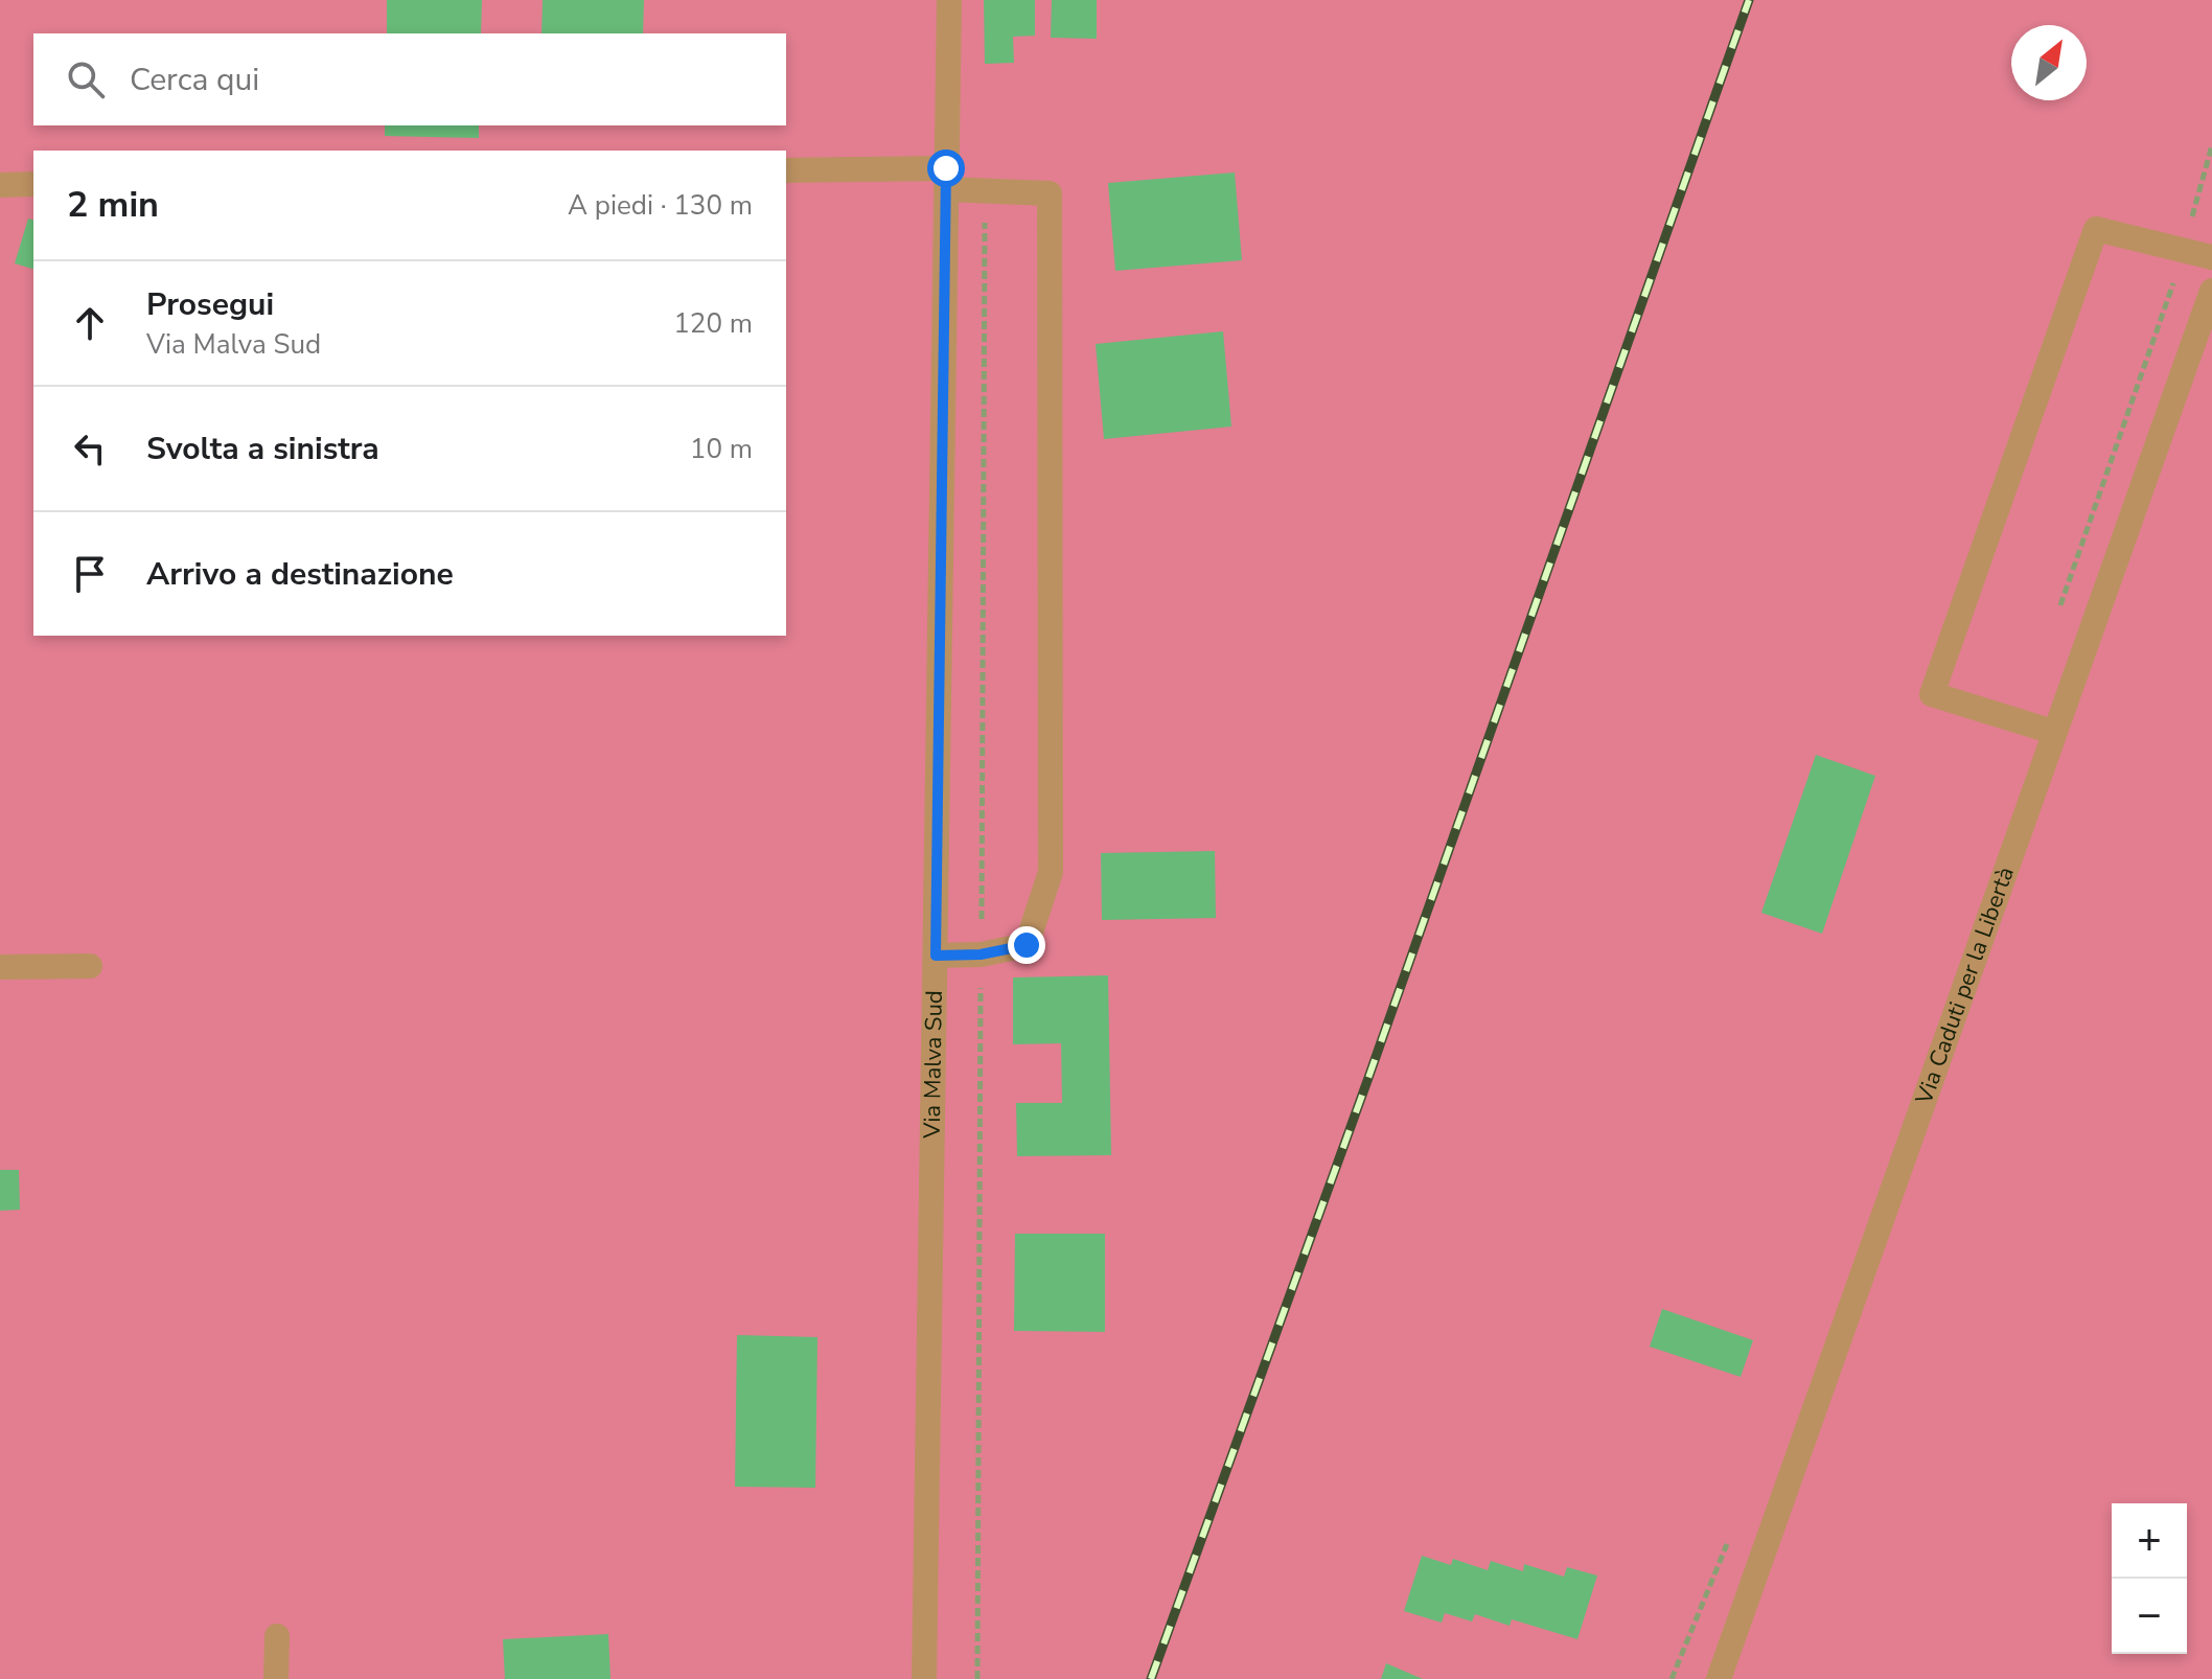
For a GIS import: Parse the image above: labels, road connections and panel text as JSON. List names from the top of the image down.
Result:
{
  "streets": {
    "street": ["Via Caduti per la Libertà", "Via Malva Sud"]
  },
  "north": "top right",
  "page": {
    "search": "Cerca qui",
    "heading": ["2 min", "A piedi · 130 m"],
    "list": [
      ["Prosegui", "Via Malva Sud", "120 m"],
      ["Svolta a sinistra", "10 m"],
      "Arrivo a destinazione"
    ],
    "map_buttons": ["+", "−"]
  }
}
